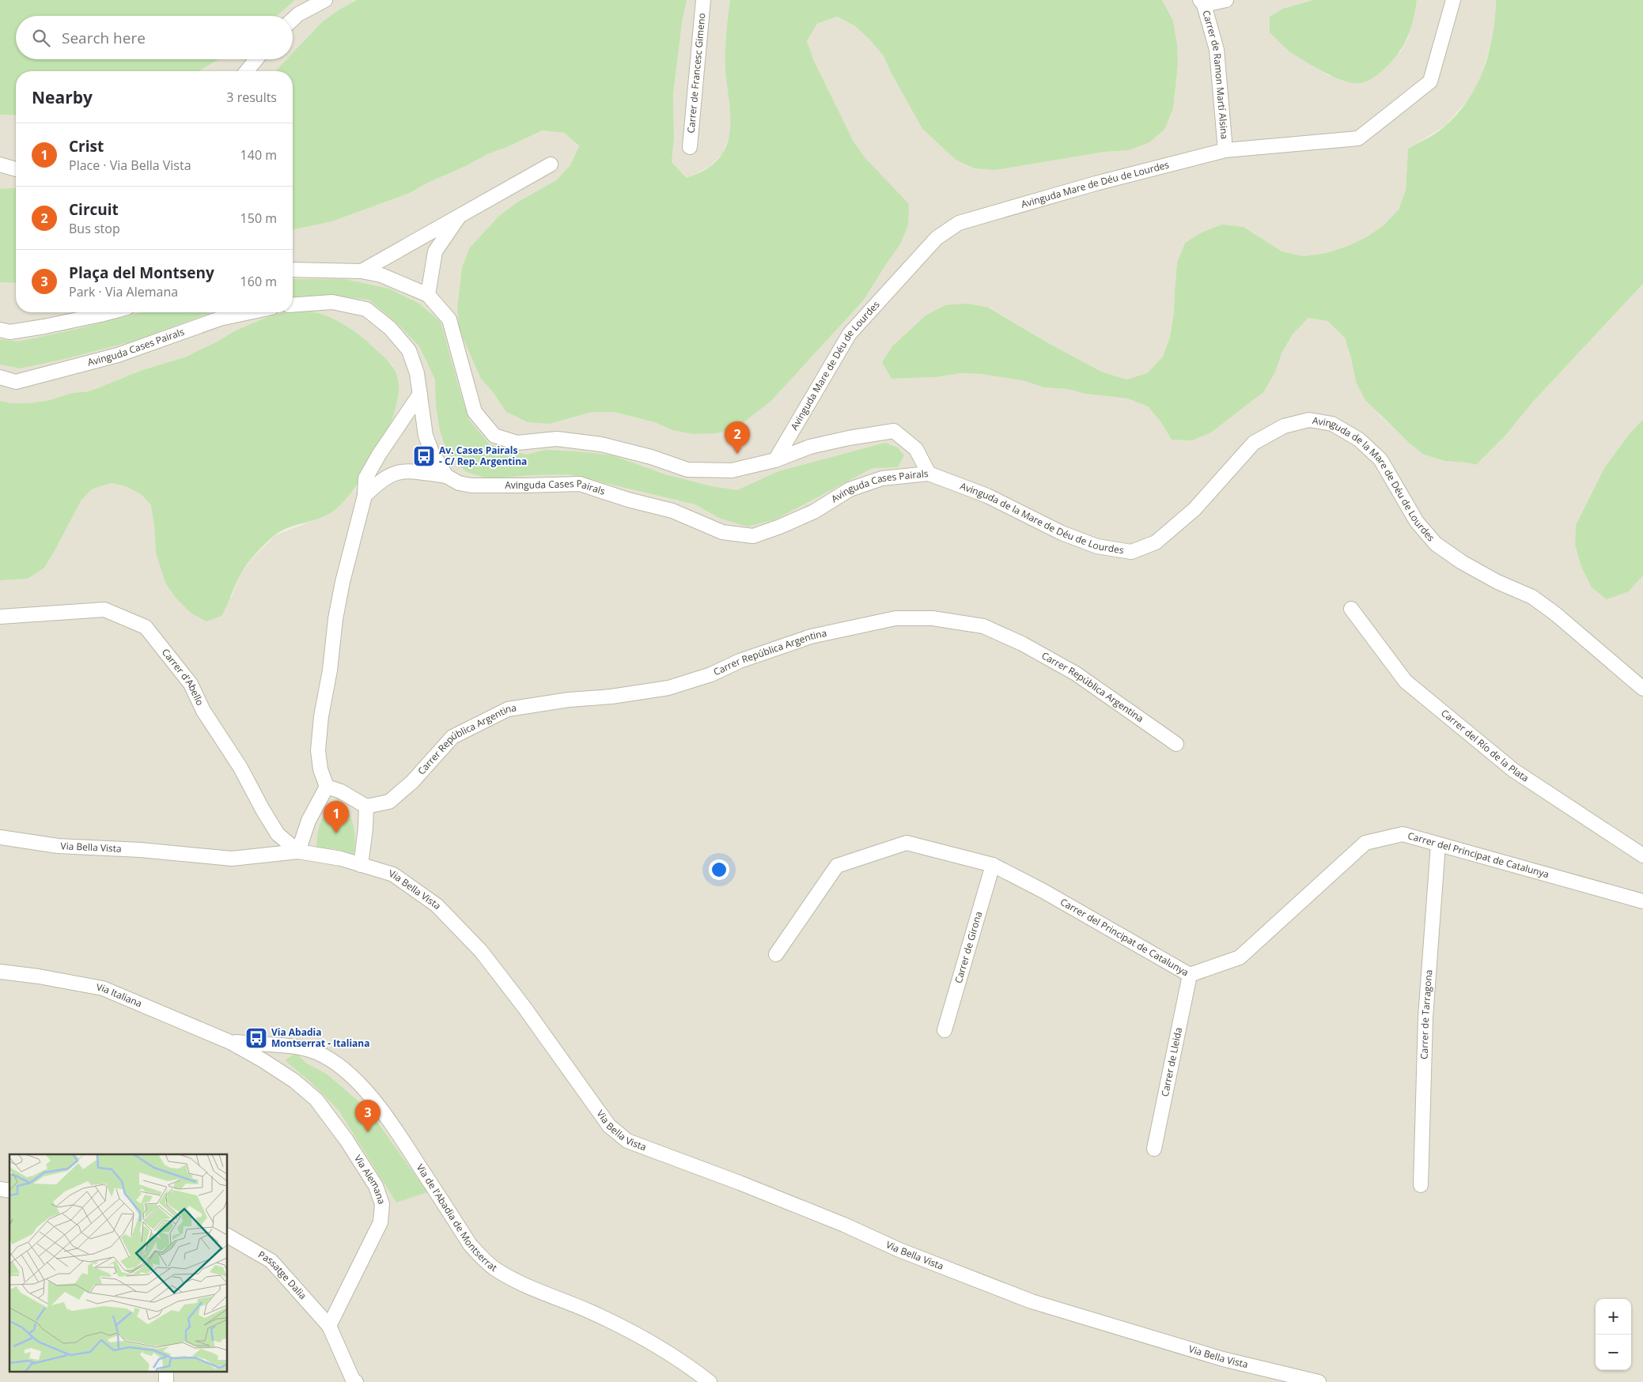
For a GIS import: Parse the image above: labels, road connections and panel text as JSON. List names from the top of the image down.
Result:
{
  "streets": {
    "street": [
      "Carrer de Francesc Gimeno",
      "Carrer de Ramon Martí Alsina",
      "Avinguda Mare de Déu de Lourdes",
      "Avinguda Cases Pairals",
      "Avinguda de la Mare de Déu de Lourdes",
      "Carrer República Argentina",
      "Carrer d'Abello",
      "Carrer del Río de la Plata",
      "Via Bella Vista",
      "Carrer del Principat de Catalunya",
      "Carrer de Girona",
      "Via Italiana",
      "Carrer de Tarragona",
      "Carrer de Lleida",
      "Via Alemana",
      "Via de l'Abadia de Montserrat",
      "Passatge Dalia"
    ]
  },
  "crossings": [
    ["Carrer de Ramon Martí Alsina", "Avinguda Mare de Déu de Lourdes"],
    ["Avinguda Mare de Déu de Lourdes", "Avinguda Cases Pairals"],
    ["Avinguda Cases Pairals", "Avinguda de la Mare de Déu de Lourdes"],
    ["Carrer d'Abello", "Via Bella Vista"],
    ["Carrer del Principat de Catalunya", "Carrer de Girona"],
    ["Carrer del Principat de Catalunya", "Carrer de Tarragona"],
    ["Carrer del Principat de Catalunya", "Carrer de Lleida"],
    ["Via Italiana", "Via Alemana"],
    ["Via Italiana", "Via de l'Abadia de Montserrat"],
    ["Via Alemana", "Via de l'Abadia de Montserrat"],
    ["Via Alemana", "Passatge Dalia"]
  ],
  "places": {
    "bus stop": ["Av. Cases Pairals - C/ Rep. Argentina", "Via Abadia Montserrat - Italiana"]
  },
  "page": {
    "search": "Search here",
    "heading": ["Nearby", "3 results"],
    "list": [
      {
        "mark": "1",
        "name": "Crist",
        "note": "Place · Via Bella Vista",
        "value": "140 m"
      },
      {
        "mark": "2",
        "name": "Circuit",
        "note": "Bus stop",
        "value": "150 m"
      },
      {
        "mark": "3",
        "name": "Plaça del Montseny",
        "note": "Park · Via Alemana",
        "value": "160 m"
      }
    ],
    "pins": ["2", "1", "3"],
    "map_buttons": ["+", "−"]
  }
}
